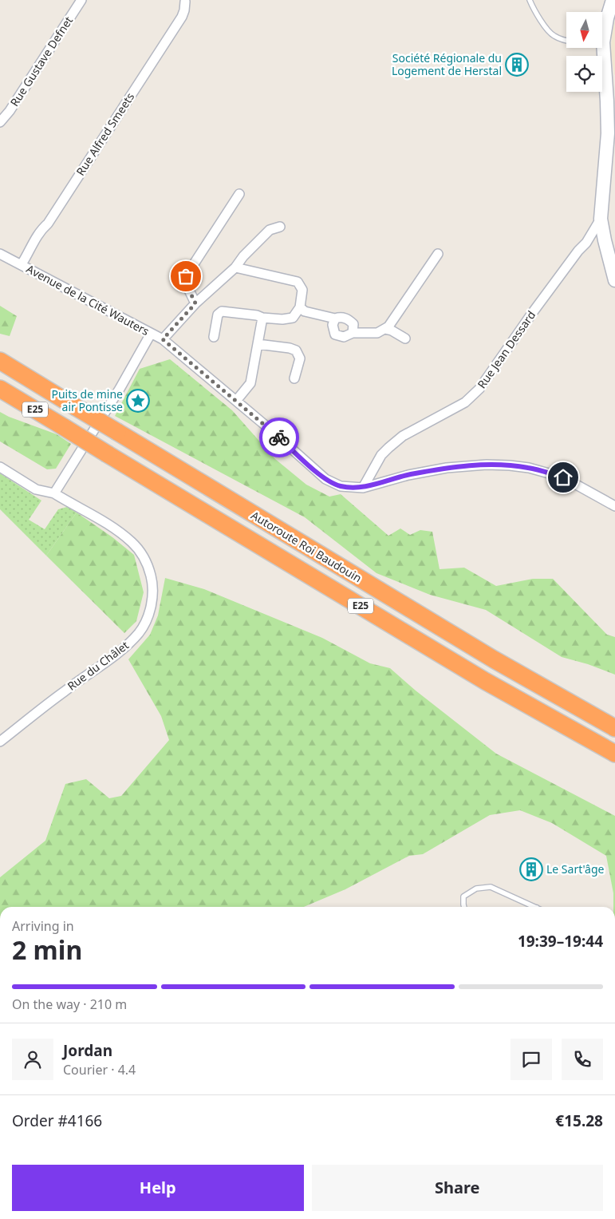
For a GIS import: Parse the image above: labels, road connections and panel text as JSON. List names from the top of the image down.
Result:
{
  "streets": {
    "highway": ["E25", "Autoroute Roi Baudouin"],
    "street": [
      "Rue Gustave Defnet",
      "Rue Alfred Smeets",
      "Avenue de la Cité Wauters",
      "Rue Jean Dessard",
      "Rue du Châlet"
    ]
  },
  "crossings": [
    ["Rue Alfred Smeets", "Avenue de la Cité Wauters"],
    ["Avenue de la Cité Wauters", "Rue Jean Dessard"]
  ],
  "places": {
    "building": ["Société Régionale du Logement de Herstal", "Le Sart'âge"],
    "place": ["Puits de mine air Pontisse"]
  },
  "north": "bottom",
  "page": {
    "heading": ["2 min", "Arriving in", "19:39–19:44"],
    "panel": [
      "Jordan",
      "Courier · 4.4",
      "Order #4166",
      "€15.28"
    ],
    "bar": "On the way · 210 m",
    "buttons": ["Help", "Share"]
  }
}
